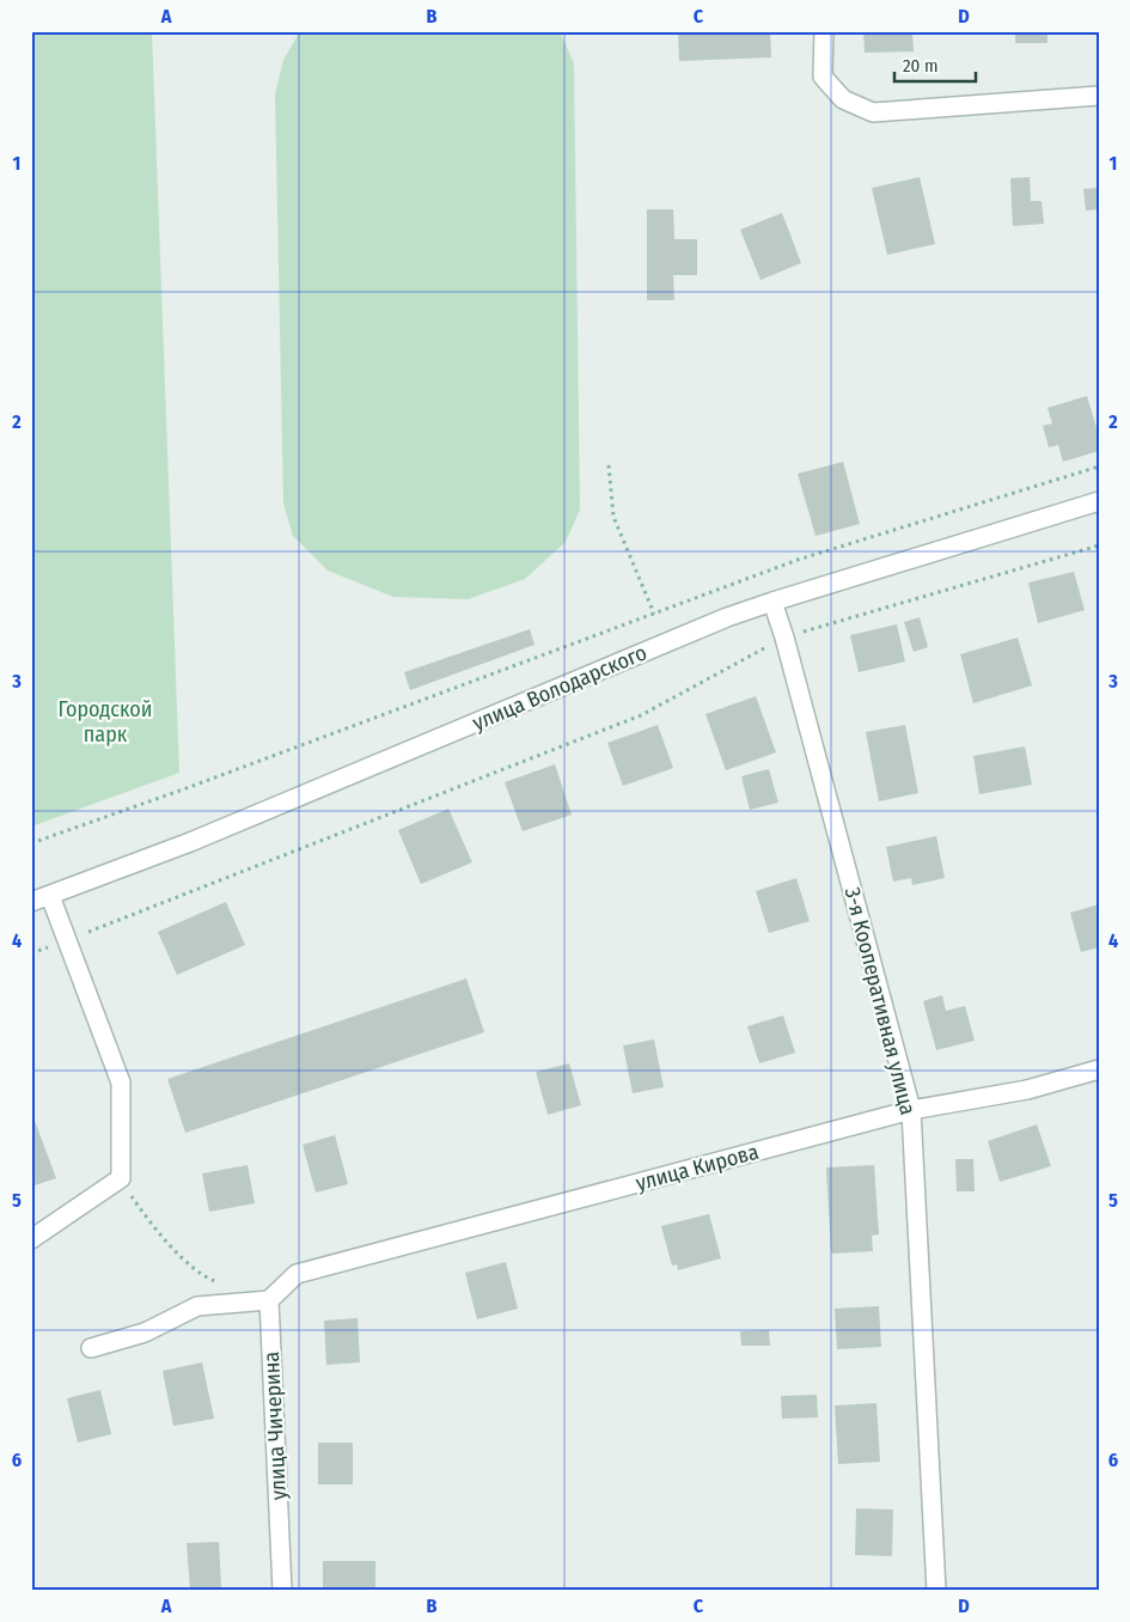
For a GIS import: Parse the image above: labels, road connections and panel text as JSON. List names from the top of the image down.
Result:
{
  "streets": {
    "street": [
      "улица Володарского",
      "3-я Кооперативная улица",
      "улица Кирова",
      "улица Чичерина"
    ]
  },
  "crossings": [
    ["улица Володарского", "3-я Кооперативная улица"],
    ["3-я Кооперативная улица", "улица Кирова"],
    ["улица Кирова", "улица Чичерина"]
  ],
  "parks": ["Городской парк"],
  "scale_bar": "20 m",
  "grid": {
    "columns": [
      "A",
      "B",
      "C",
      "D"
    ],
    "rows": [
      "1",
      "2",
      "3",
      "4",
      "5",
      "6"
    ]
  }
}
